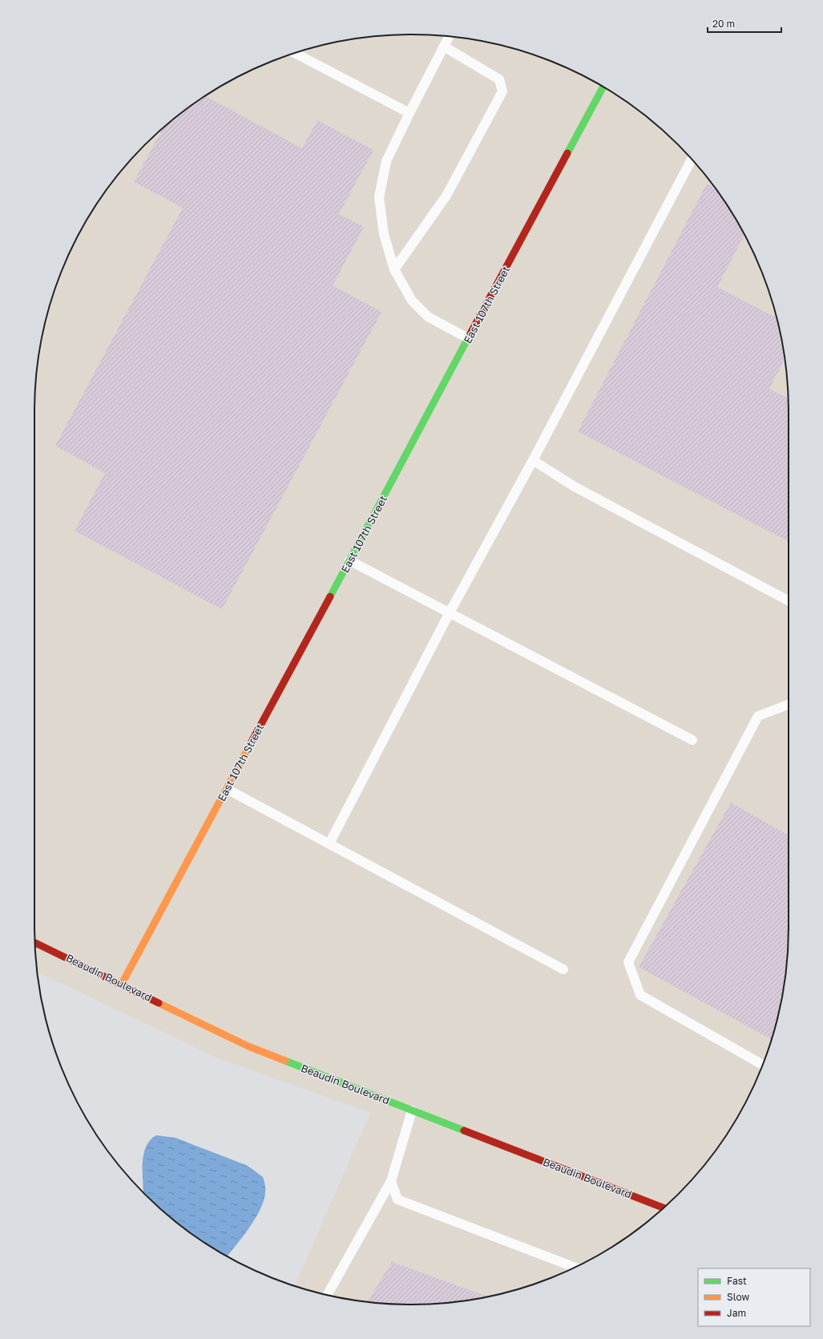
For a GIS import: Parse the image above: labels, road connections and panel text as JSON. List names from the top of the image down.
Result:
{
  "streets": {
    "street": ["East 107th Street", "Beaudin Boulevard"]
  },
  "crossings": [
    ["East 107th Street", "Beaudin Boulevard"]
  ],
  "legend": ["Fast", "Slow", "Jam"],
  "scale_bar": "20 m"
}
